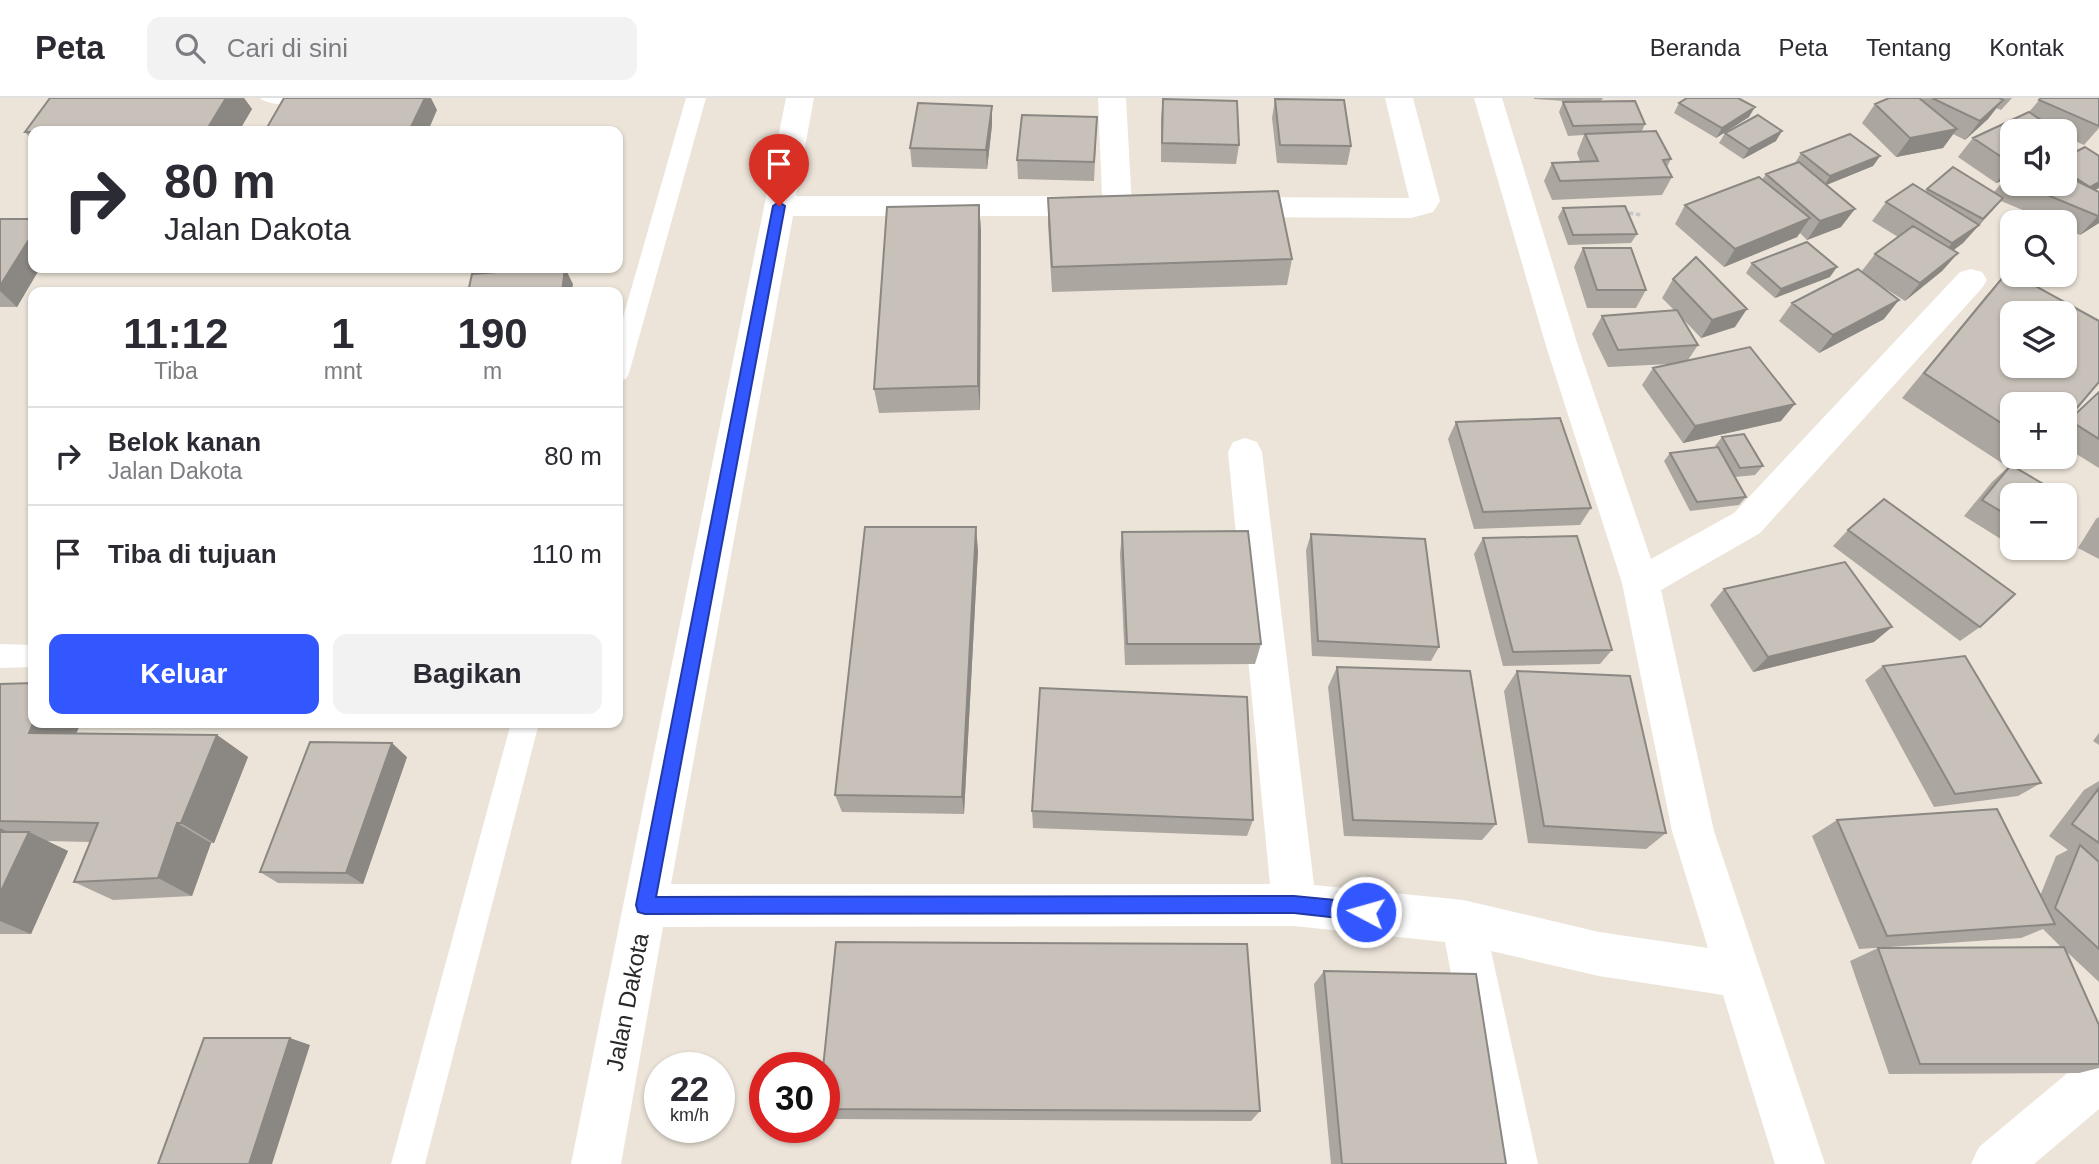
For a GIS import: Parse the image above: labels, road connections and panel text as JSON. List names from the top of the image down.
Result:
{
  "streets": {
    "street": ["Jalan Dakota"]
  },
  "page": {
    "header": "Peta",
    "search": "Cari di sini",
    "nav": [
      "Beranda",
      "Peta",
      "Tentang",
      "Kontak"
    ],
    "map_buttons": ["+", "−"],
    "turn": ["80 m", "Jalan Dakota"],
    "eta": [
      "11:12",
      "Tiba",
      "1",
      "mnt",
      "190",
      "m"
    ],
    "list": [
      {
        "name": "Belok kanan",
        "note": "Jalan Dakota",
        "value": "80 m"
      },
      {
        "name": "Tiba di tujuan",
        "value": "110 m"
      }
    ],
    "buttons": ["Keluar", "Bagikan"],
    "speed": "22 km/h",
    "limit": "30"
  }
}
